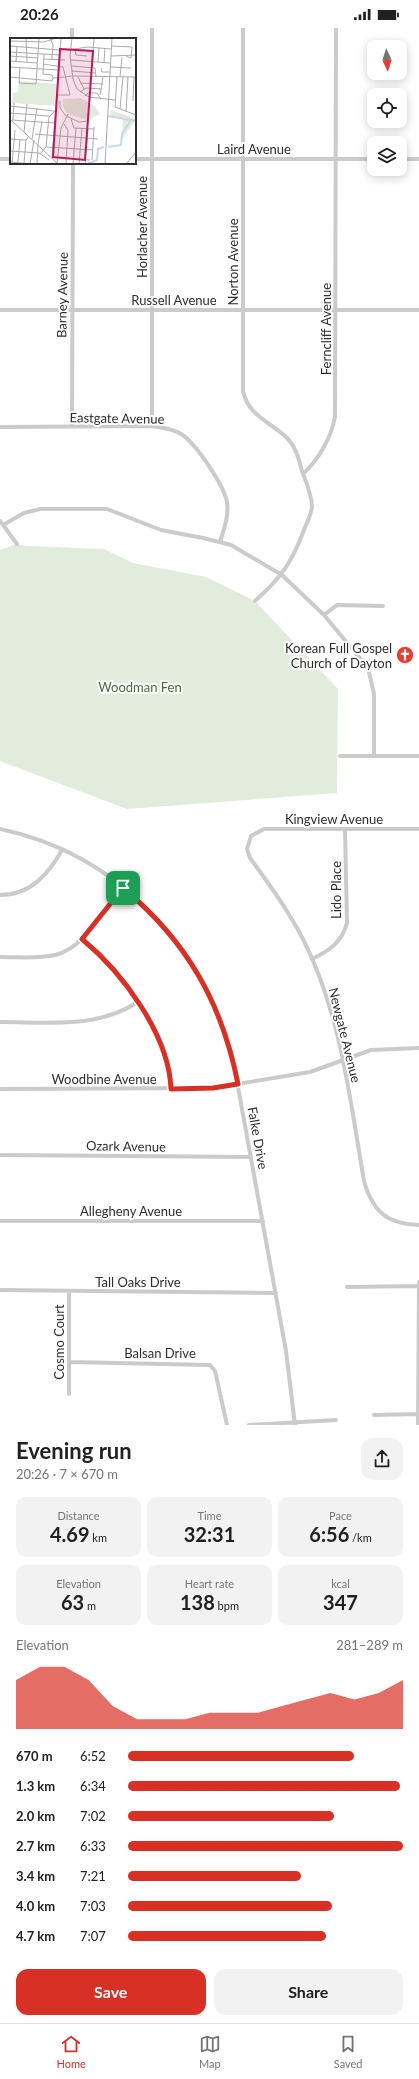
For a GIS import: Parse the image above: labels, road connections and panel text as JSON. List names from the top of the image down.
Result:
{
  "streets": {
    "street": [
      "Laird Avenue",
      "Horlacher Avenue",
      "Norton Avenue",
      "Barney Avenue",
      "Russell Avenue",
      "Ferncliff Avenue",
      "Eastgate Avenue",
      "Kingview Avenue",
      "Lido Place",
      "Newgate Avenue",
      "Woodbine Avenue",
      "Falke Drive",
      "Ozark Avenue",
      "Allegheny Avenue",
      "Tall Oaks Drive",
      "Cosmo Court",
      "Balsan Drive"
    ]
  },
  "crossings": [
    ["Laird Avenue", "Horlacher Avenue"],
    ["Laird Avenue", "Norton Avenue"],
    ["Laird Avenue", "Ferncliff Avenue"],
    ["Horlacher Avenue", "Russell Avenue"],
    ["Horlacher Avenue", "Eastgate Avenue"],
    ["Norton Avenue", "Russell Avenue"],
    ["Norton Avenue", "Ferncliff Avenue"],
    ["Barney Avenue", "Russell Avenue"],
    ["Barney Avenue", "Eastgate Avenue"],
    ["Russell Avenue", "Ferncliff Avenue"],
    ["Kingview Avenue", "Lido Place"],
    ["Kingview Avenue", "Newgate Avenue"],
    ["Lido Place", "Newgate Avenue"],
    ["Newgate Avenue", "Woodbine Avenue"],
    ["Woodbine Avenue", "Falke Drive"],
    ["Falke Drive", "Ozark Avenue"],
    ["Falke Drive", "Allegheny Avenue"],
    ["Falke Drive", "Tall Oaks Drive"],
    ["Tall Oaks Drive", "Cosmo Court"],
    ["Cosmo Court", "Balsan Drive"]
  ],
  "parks": ["Woodman Fen"],
  "places": {
    "church": ["Korean Full Gospel Church of Dayton"]
  },
  "north": "bottom",
  "page": {
    "status": "20:26",
    "heading": ["Evening run", "20:26 · 7 × 670 m"],
    "stats": [
      ["Distance", "4.69 km"],
      ["Time", "32:31"],
      ["Pace", "6:56 /km"],
      ["Elevation", "63 m"],
      ["Heart rate", "138 bpm"],
      ["kcal", "347"]
    ],
    "chart": ["Elevation", "281–289 m"],
    "list": [
      {
        "name": "670 m",
        "note": "6:52"
      },
      {
        "name": "1.3 km",
        "note": "6:34"
      },
      {
        "name": "2.0 km",
        "note": "7:02"
      },
      {
        "name": "2.7 km",
        "note": "6:33"
      },
      {
        "name": "3.4 km",
        "note": "7:21"
      },
      {
        "name": "4.0 km",
        "note": "7:03"
      },
      {
        "name": "4.7 km",
        "note": "7:07"
      }
    ],
    "buttons": ["Save", "Share"],
    "tabs": ["Home", "Map", "Saved"]
  }
}
